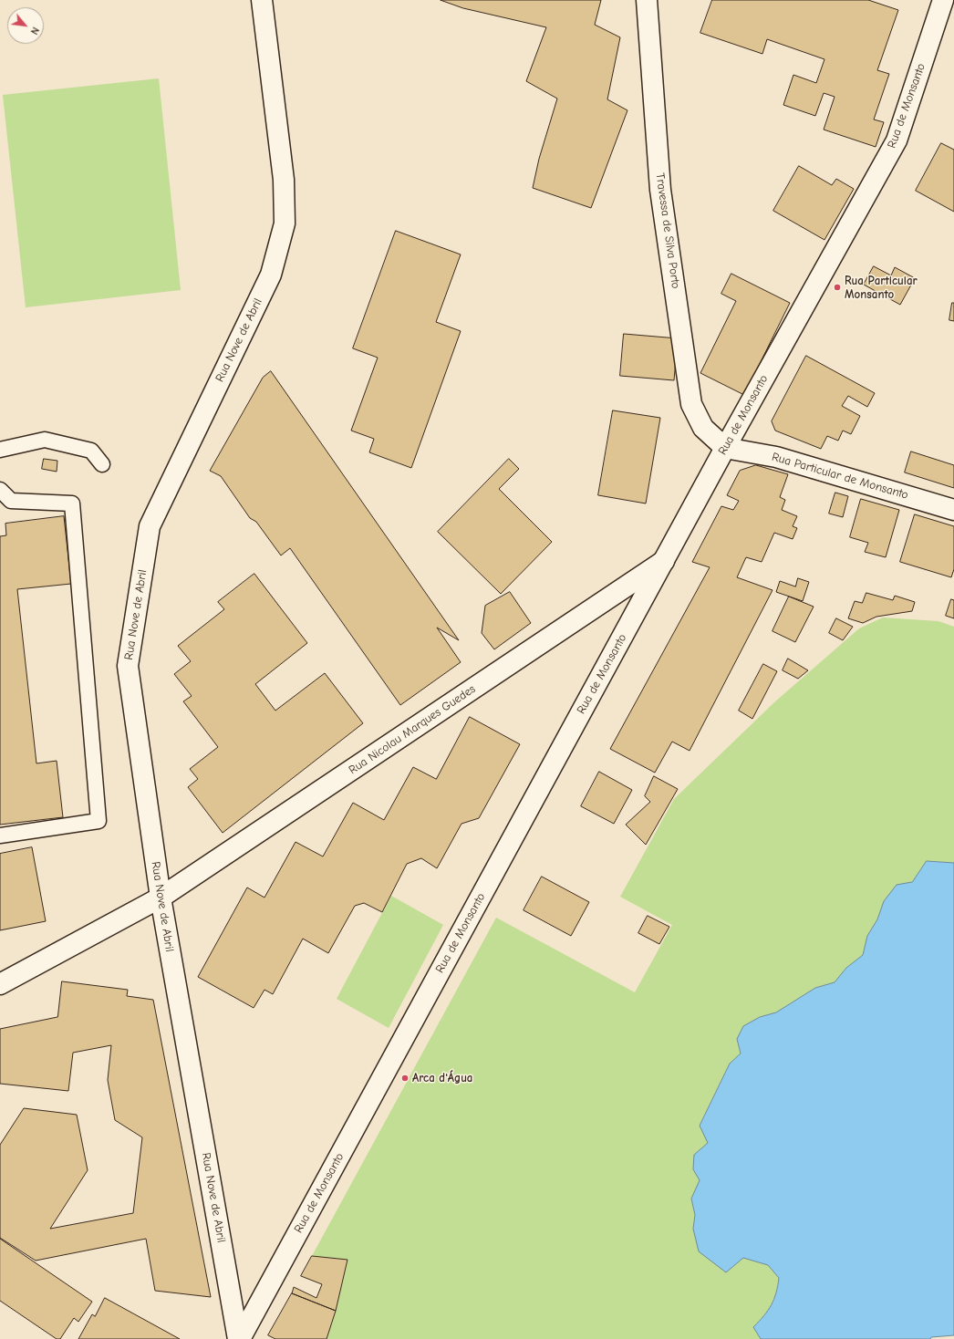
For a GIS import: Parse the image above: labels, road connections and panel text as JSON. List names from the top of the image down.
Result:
{
  "streets": {
    "street": [
      "Rua de Monsanto",
      "Travessa de Silva Porto",
      "Rua Nove de Abril",
      "Rua Particular de Monsanto",
      "Rua Nicolau Marques Guedes"
    ]
  },
  "crossings": [
    ["Rua de Monsanto", "Travessa de Silva Porto"],
    ["Rua de Monsanto", "Rua Nove de Abril"],
    ["Rua de Monsanto", "Rua Particular de Monsanto"],
    ["Rua de Monsanto", "Rua Nicolau Marques Guedes"],
    ["Travessa de Silva Porto", "Rua Particular de Monsanto"],
    ["Rua Nove de Abril", "Rua Nicolau Marques Guedes"]
  ],
  "places": ["Rua Particular Monsanto", "Arca d'Água"],
  "north": "bottom right"
}
